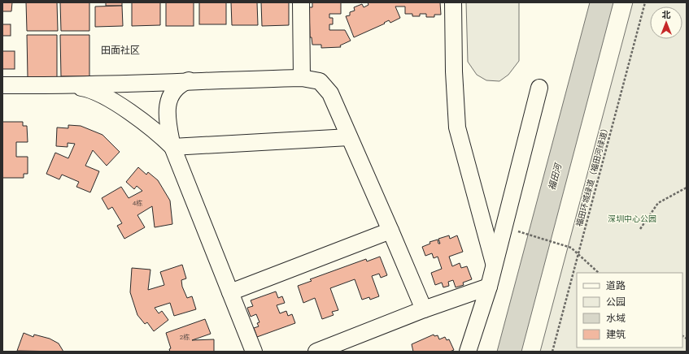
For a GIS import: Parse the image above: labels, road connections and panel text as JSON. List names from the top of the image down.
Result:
{
  "streets": {
    "path": ["福田环城绿道（福田河绿道）"]
  },
  "districts": ["田面社区"],
  "water": ["福田河"],
  "parks": ["深圳中心公园"],
  "house_numbers": ["4栋", "2栋"],
  "legend": [
    "道路",
    "公园",
    "水域",
    "建筑"
  ],
  "north": "top"
}
